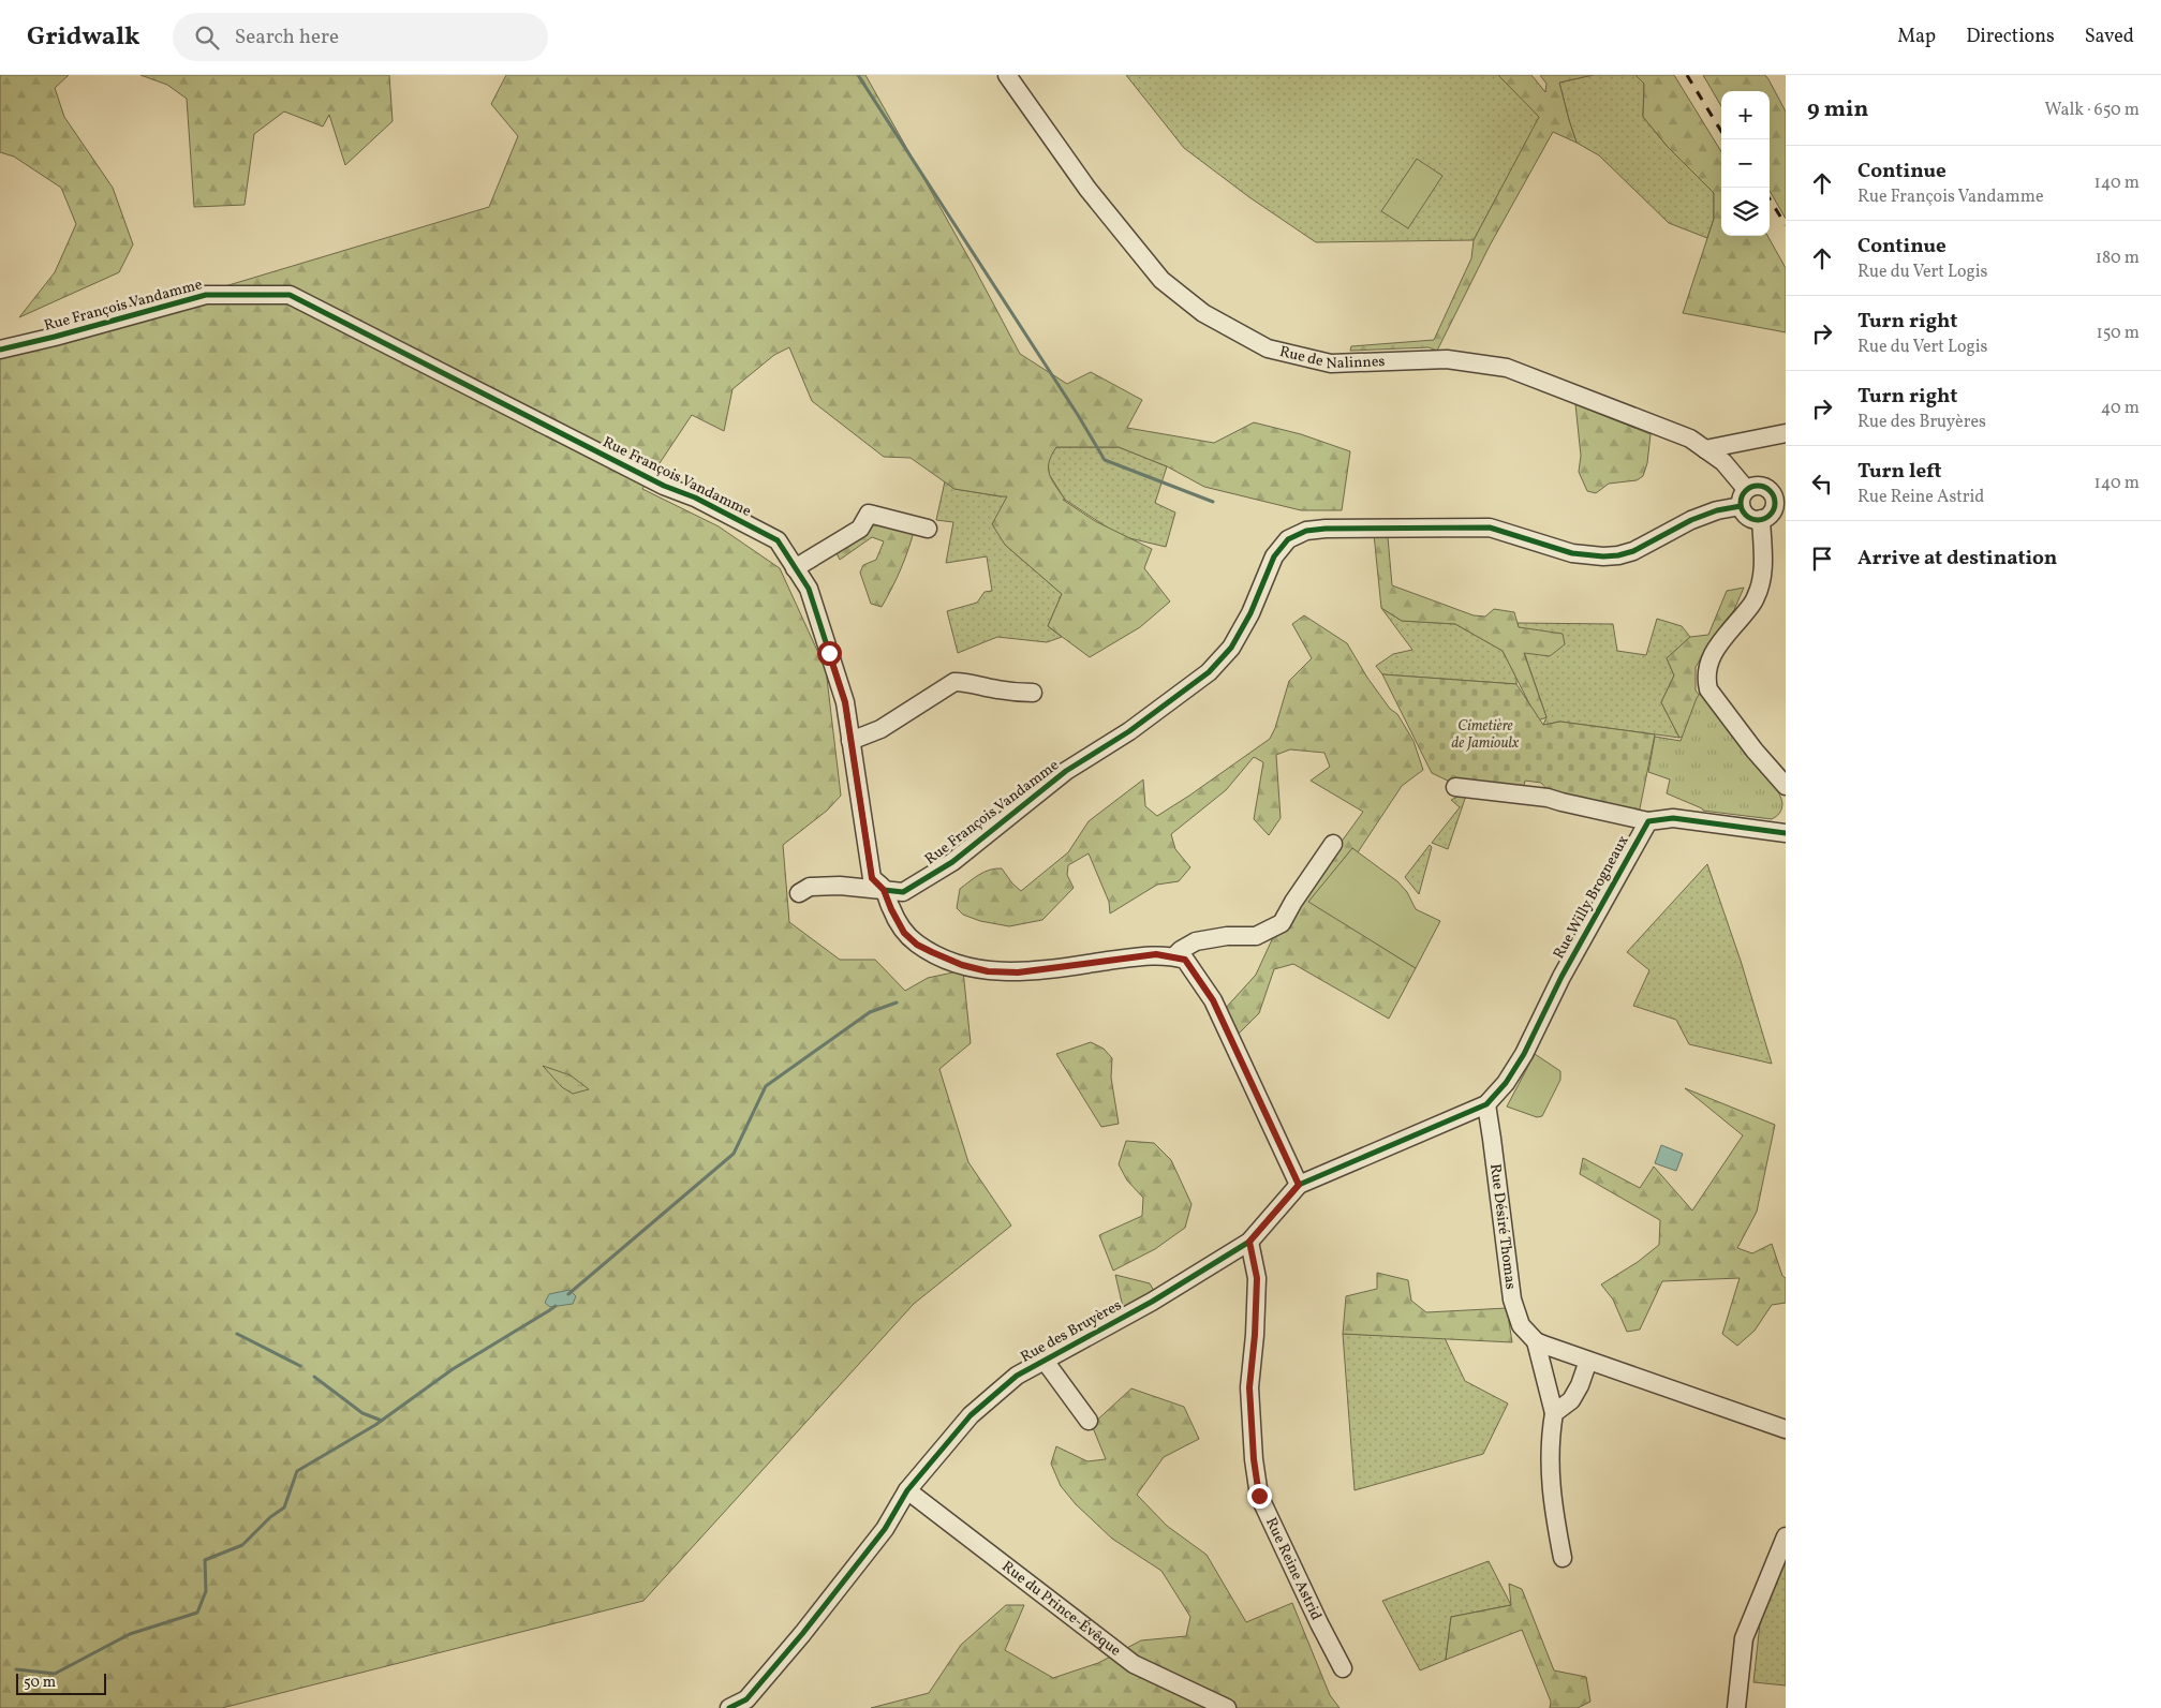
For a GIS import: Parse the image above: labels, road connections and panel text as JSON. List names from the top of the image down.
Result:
{
  "streets": {
    "street": [
      "Rue François Vandamme",
      "Rue de Nalinnes",
      "Rue Willy Brogneaux",
      "Rue Désiré Thomas",
      "Rue des Bruyères",
      "Rue Reine Astrid",
      "Rue du Prince-Évêque"
    ]
  },
  "crossings": [
    ["Rue François Vandamme", "Rue de Nalinnes"],
    ["Rue Willy Brogneaux", "Rue Désiré Thomas"],
    ["Rue Willy Brogneaux", "Rue des Bruyères"],
    ["Rue Désiré Thomas", "Rue des Bruyères"],
    ["Rue des Bruyères", "Rue Reine Astrid"],
    ["Rue des Bruyères", "Rue du Prince-Évêque"]
  ],
  "parks": ["Cimetière de Jamioulx"],
  "scale_bar": "50 m",
  "page": {
    "header": "Gridwalk",
    "search": "Search here",
    "nav": ["Map", "Directions", "Saved"],
    "heading": ["9 min", "Walk · 650 m"],
    "map_buttons": ["+", "−"],
    "list": [
      ["Continue", "Rue François Vandamme", "140 m"],
      ["Continue", "Rue du Vert Logis", "180 m"],
      ["Turn right", "Rue du Vert Logis", "150 m"],
      ["Turn right", "Rue des Bruyères", "40 m"],
      ["Turn left", "Rue Reine Astrid", "140 m"],
      "Arrive at destination"
    ],
    "scale": "50 m"
  }
}
